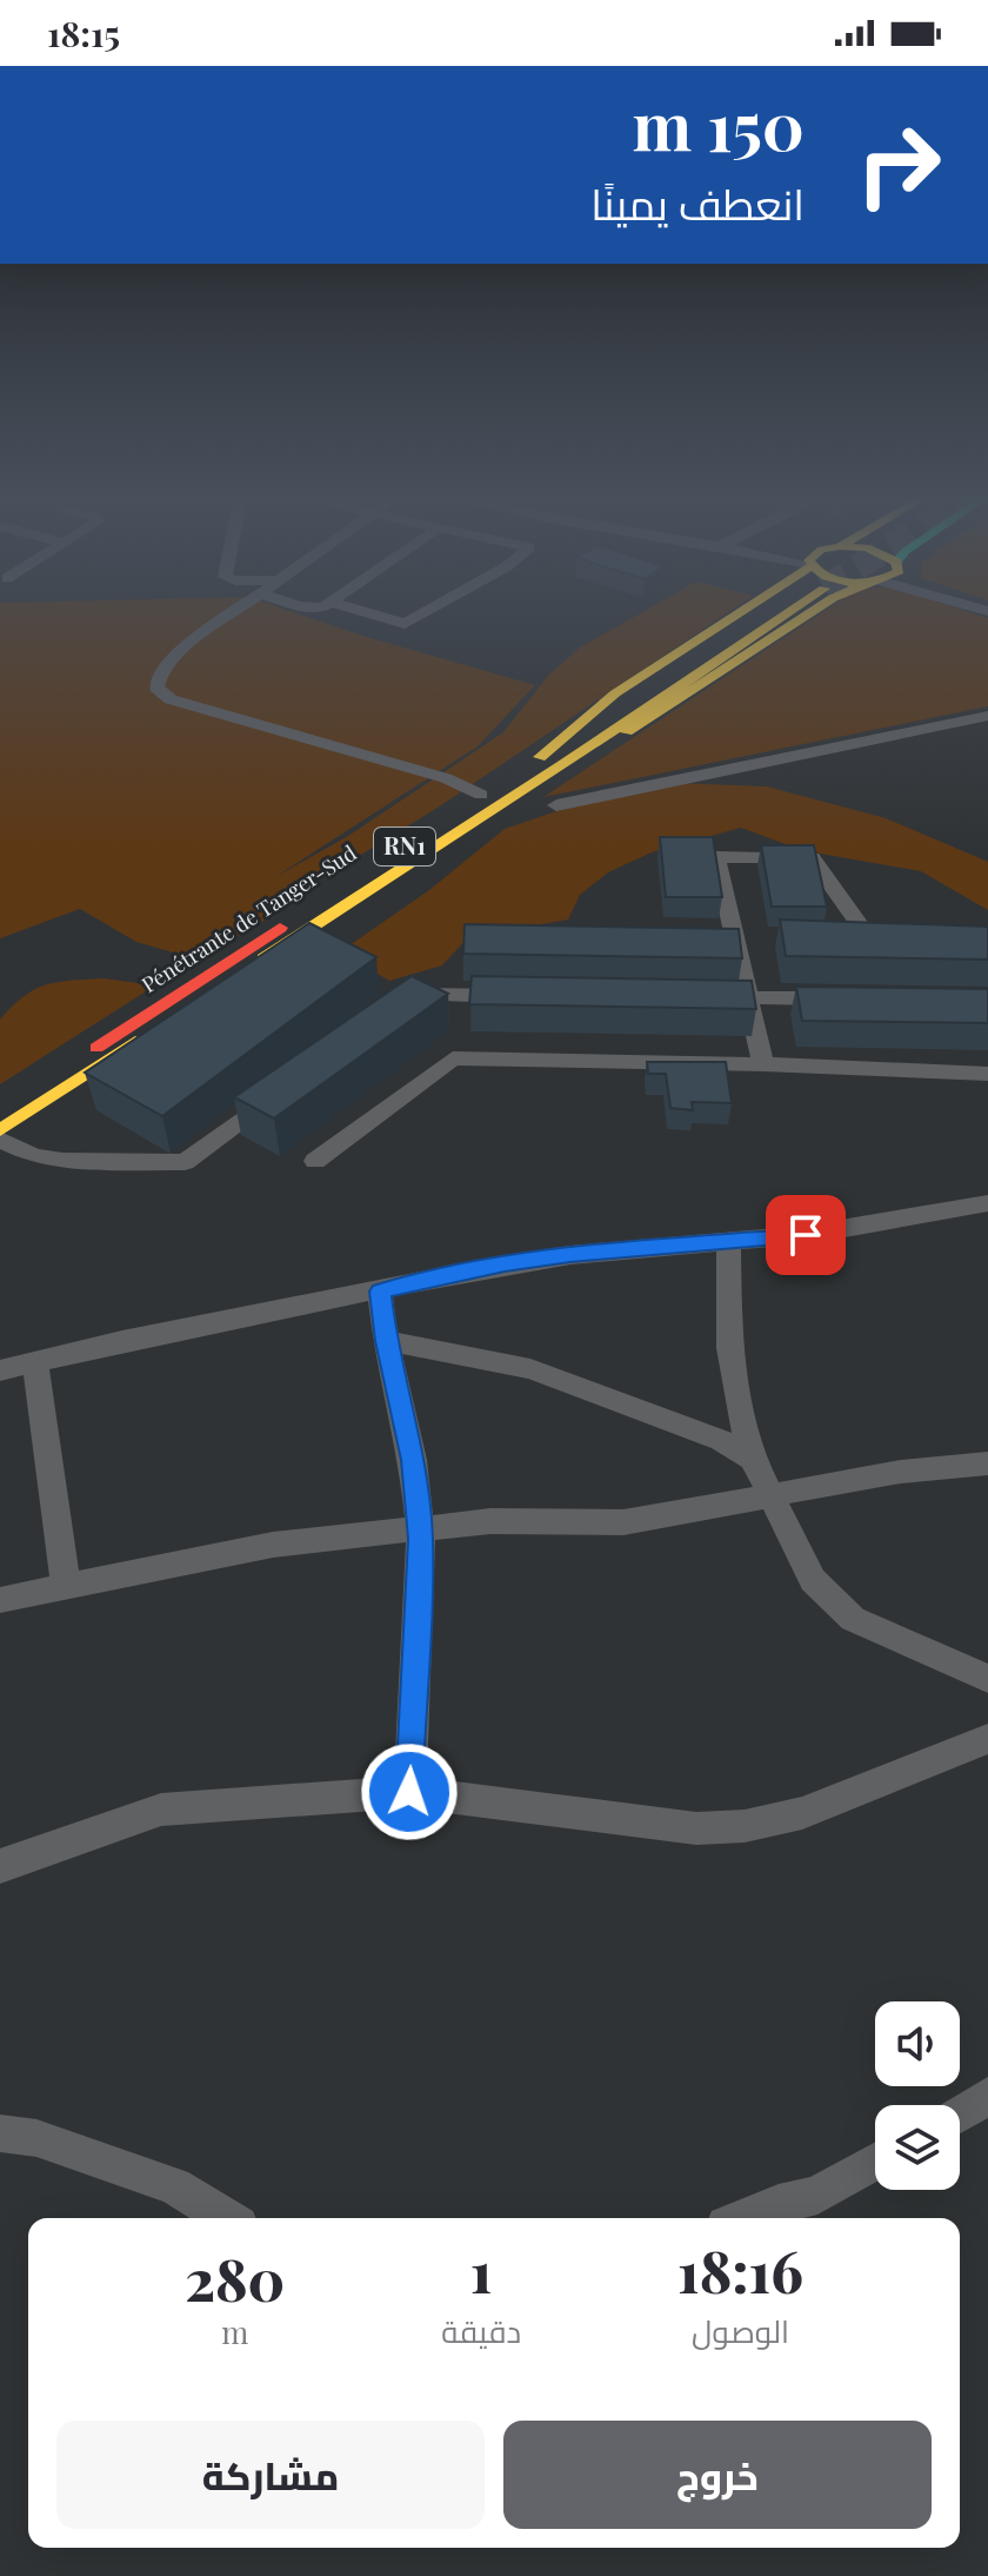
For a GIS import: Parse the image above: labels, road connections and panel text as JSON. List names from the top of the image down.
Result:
{
  "streets": {
    "main road": ["RN1", "Pénétrante de Tanger-Sud"]
  },
  "page": {
    "status": "18:15",
    "turn": ["150 m", "انعطف يمينًا"],
    "eta": [
      "18:16",
      "الوصول",
      "1",
      "دقيقة",
      "280",
      "m"
    ],
    "buttons": ["خروج", "مشاركة"]
  }
}
